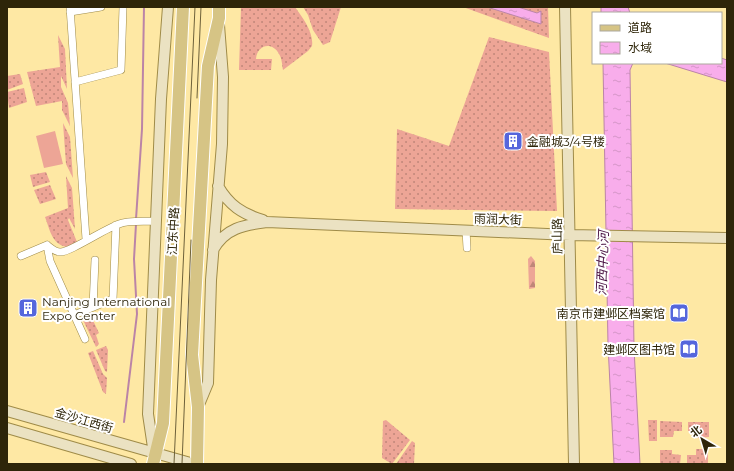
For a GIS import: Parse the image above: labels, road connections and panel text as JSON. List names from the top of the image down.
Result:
{
  "streets": {
    "main road": ["江东中路"],
    "street": ["雨润大街", "庐山路", "金沙江西街"]
  },
  "crossings": [
    ["雨润大街", "庐山路"],
    ["江东中路", "金沙江西街"]
  ],
  "water": ["河西中心河"],
  "places": {
    "building": ["金融城3/4号楼", "Nanjing International Expo Center"],
    "library": ["南京市建邺区档案馆", "建邺区图书馆"]
  },
  "legend": ["道路", "水域"],
  "north": "top left"
}
